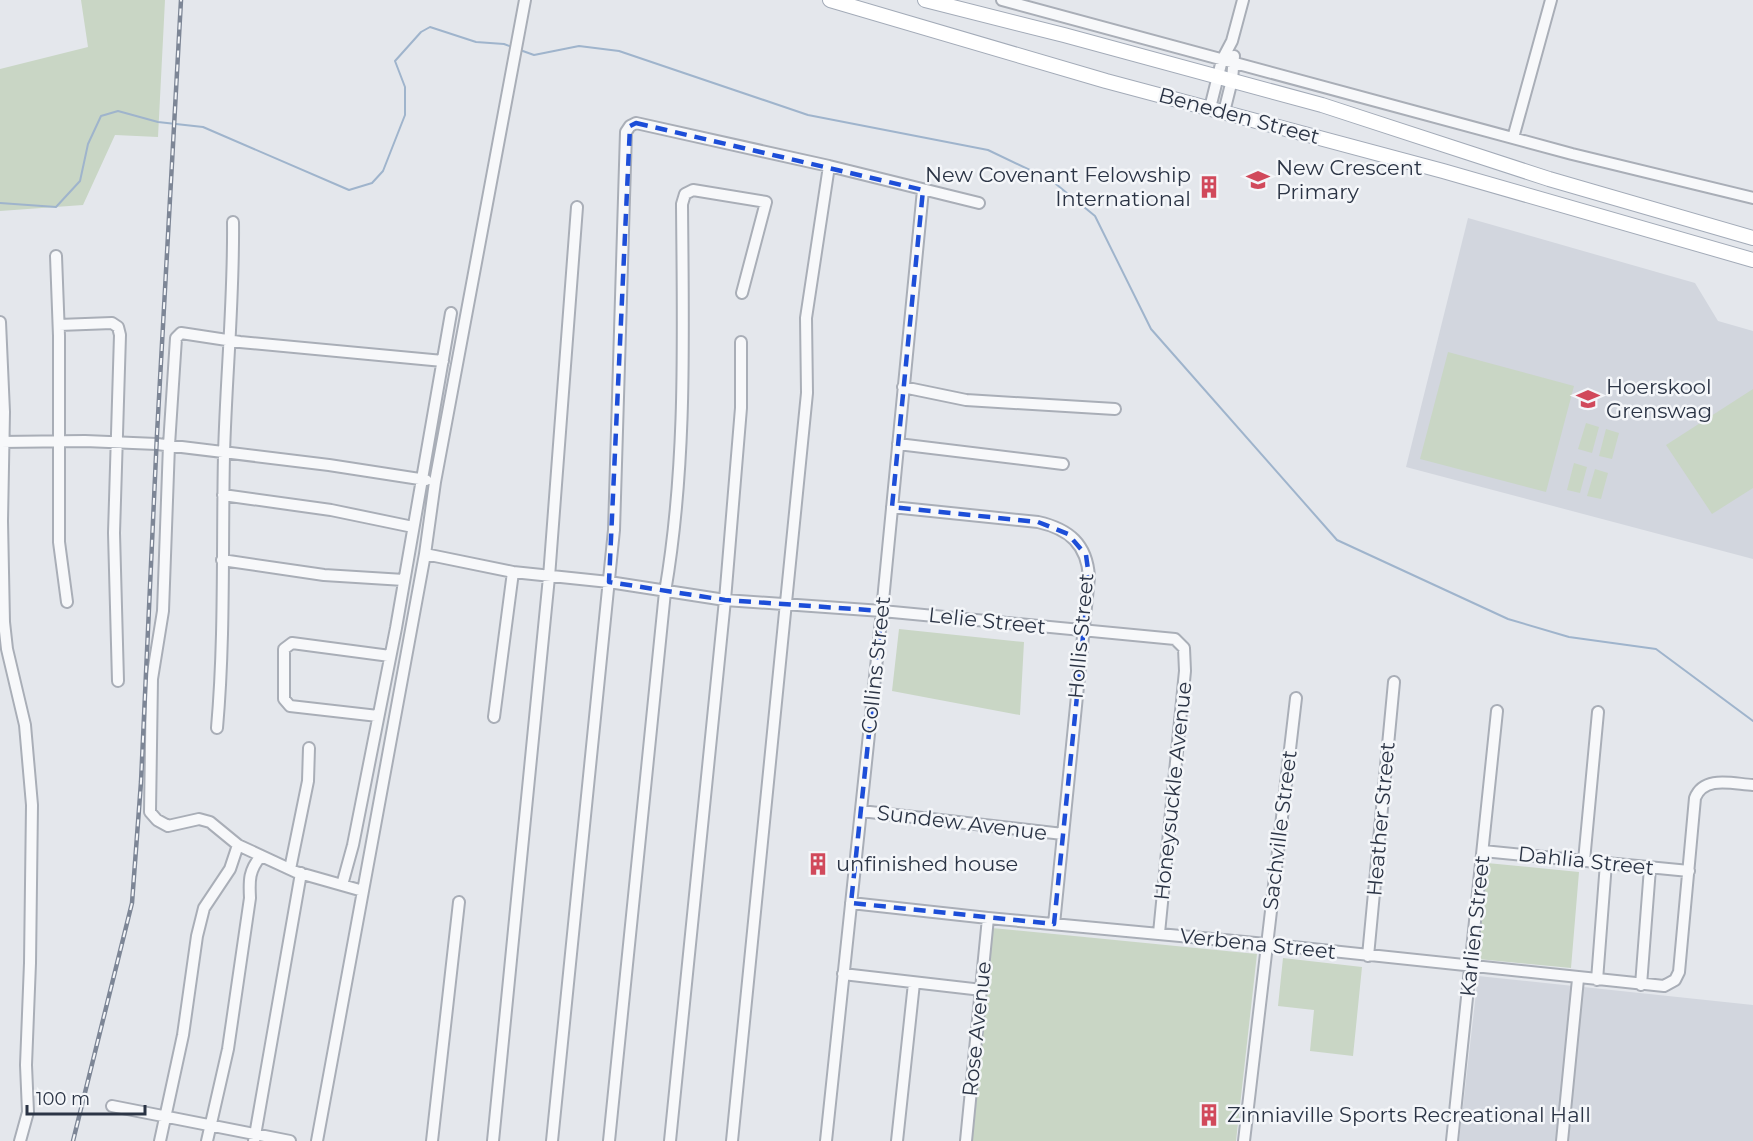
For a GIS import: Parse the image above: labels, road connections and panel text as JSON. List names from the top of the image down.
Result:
{
  "streets": {
    "main road": ["Beneden Street"],
    "street": [
      "Lelie Street",
      "Hollis Street",
      "Collins Street",
      "Honeysuckle Avenue",
      "Heather Street",
      "Sundew Avenue",
      "Sachville Street",
      "Dahlia Street",
      "Karlien Street",
      "Verbena Street",
      "Rose Avenue"
    ]
  },
  "crossings": [
    ["Lelie Street", "Hollis Street"],
    ["Lelie Street", "Collins Street"],
    ["Lelie Street", "Honeysuckle Avenue"],
    ["Hollis Street", "Collins Street"],
    ["Hollis Street", "Sundew Avenue"],
    ["Hollis Street", "Verbena Street"],
    ["Collins Street", "Sundew Avenue"],
    ["Collins Street", "Verbena Street"],
    ["Honeysuckle Avenue", "Verbena Street"],
    ["Heather Street", "Verbena Street"],
    ["Sachville Street", "Verbena Street"],
    ["Dahlia Street", "Karlien Street"],
    ["Dahlia Street", "Verbena Street"],
    ["Karlien Street", "Verbena Street"],
    ["Verbena Street", "Rose Avenue"]
  ],
  "places": {
    "school or university": ["New Crescent Primary", "Hoerskool Grenswag"],
    "building": ["New Covenant Felowship International", "unfinished house", "Zinniaville Sports Recreational Hall"]
  },
  "scale_bar": "100 m"
}
